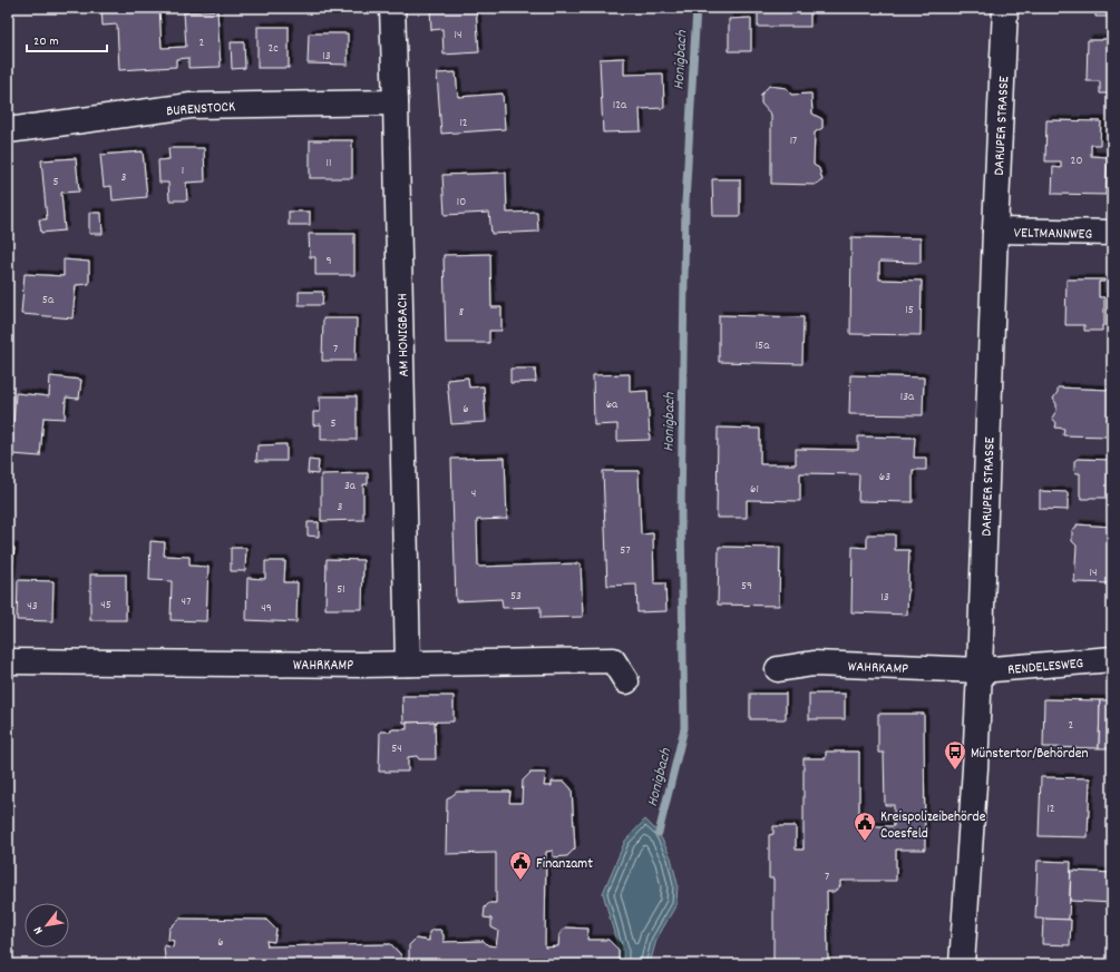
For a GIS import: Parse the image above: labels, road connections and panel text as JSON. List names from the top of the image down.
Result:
{
  "streets": {
    "street": [
      "BURENSTOCK",
      "DARUPER STRASSE",
      "VELTMANNWEG",
      "AM HONIGBACH",
      "WAHRKAMP",
      "RENDELESWEG"
    ]
  },
  "crossings": [
    ["BURENSTOCK", "AM HONIGBACH"],
    ["DARUPER STRASSE", "VELTMANNWEG"],
    ["DARUPER STRASSE", "WAHRKAMP"],
    ["DARUPER STRASSE", "RENDELESWEG"],
    ["AM HONIGBACH", "WAHRKAMP"],
    ["WAHRKAMP", "RENDELESWEG"]
  ],
  "water": ["Honigbach"],
  "places": {
    "bus stop": ["Münstertor/Behörden"],
    "public building": ["Kreispolizeibehörde Coesfeld", "Finanzamt"]
  },
  "house_numbers": [
    "14",
    "2",
    "2c",
    "13",
    "12a",
    "12",
    "17",
    "20",
    "11",
    "1",
    "3",
    "5",
    "10",
    "9",
    "5a",
    "15",
    "8",
    "15a",
    "7",
    "13a",
    "6a",
    "6",
    "5",
    "63",
    "3a",
    "61",
    "4",
    "3",
    "57",
    "14",
    "59",
    "51",
    "53",
    "13",
    "47",
    "45",
    "43",
    "49",
    "2",
    "54",
    "12",
    "7",
    "6"
  ],
  "scale_bar": "20 m",
  "north": "bottom left"
}
